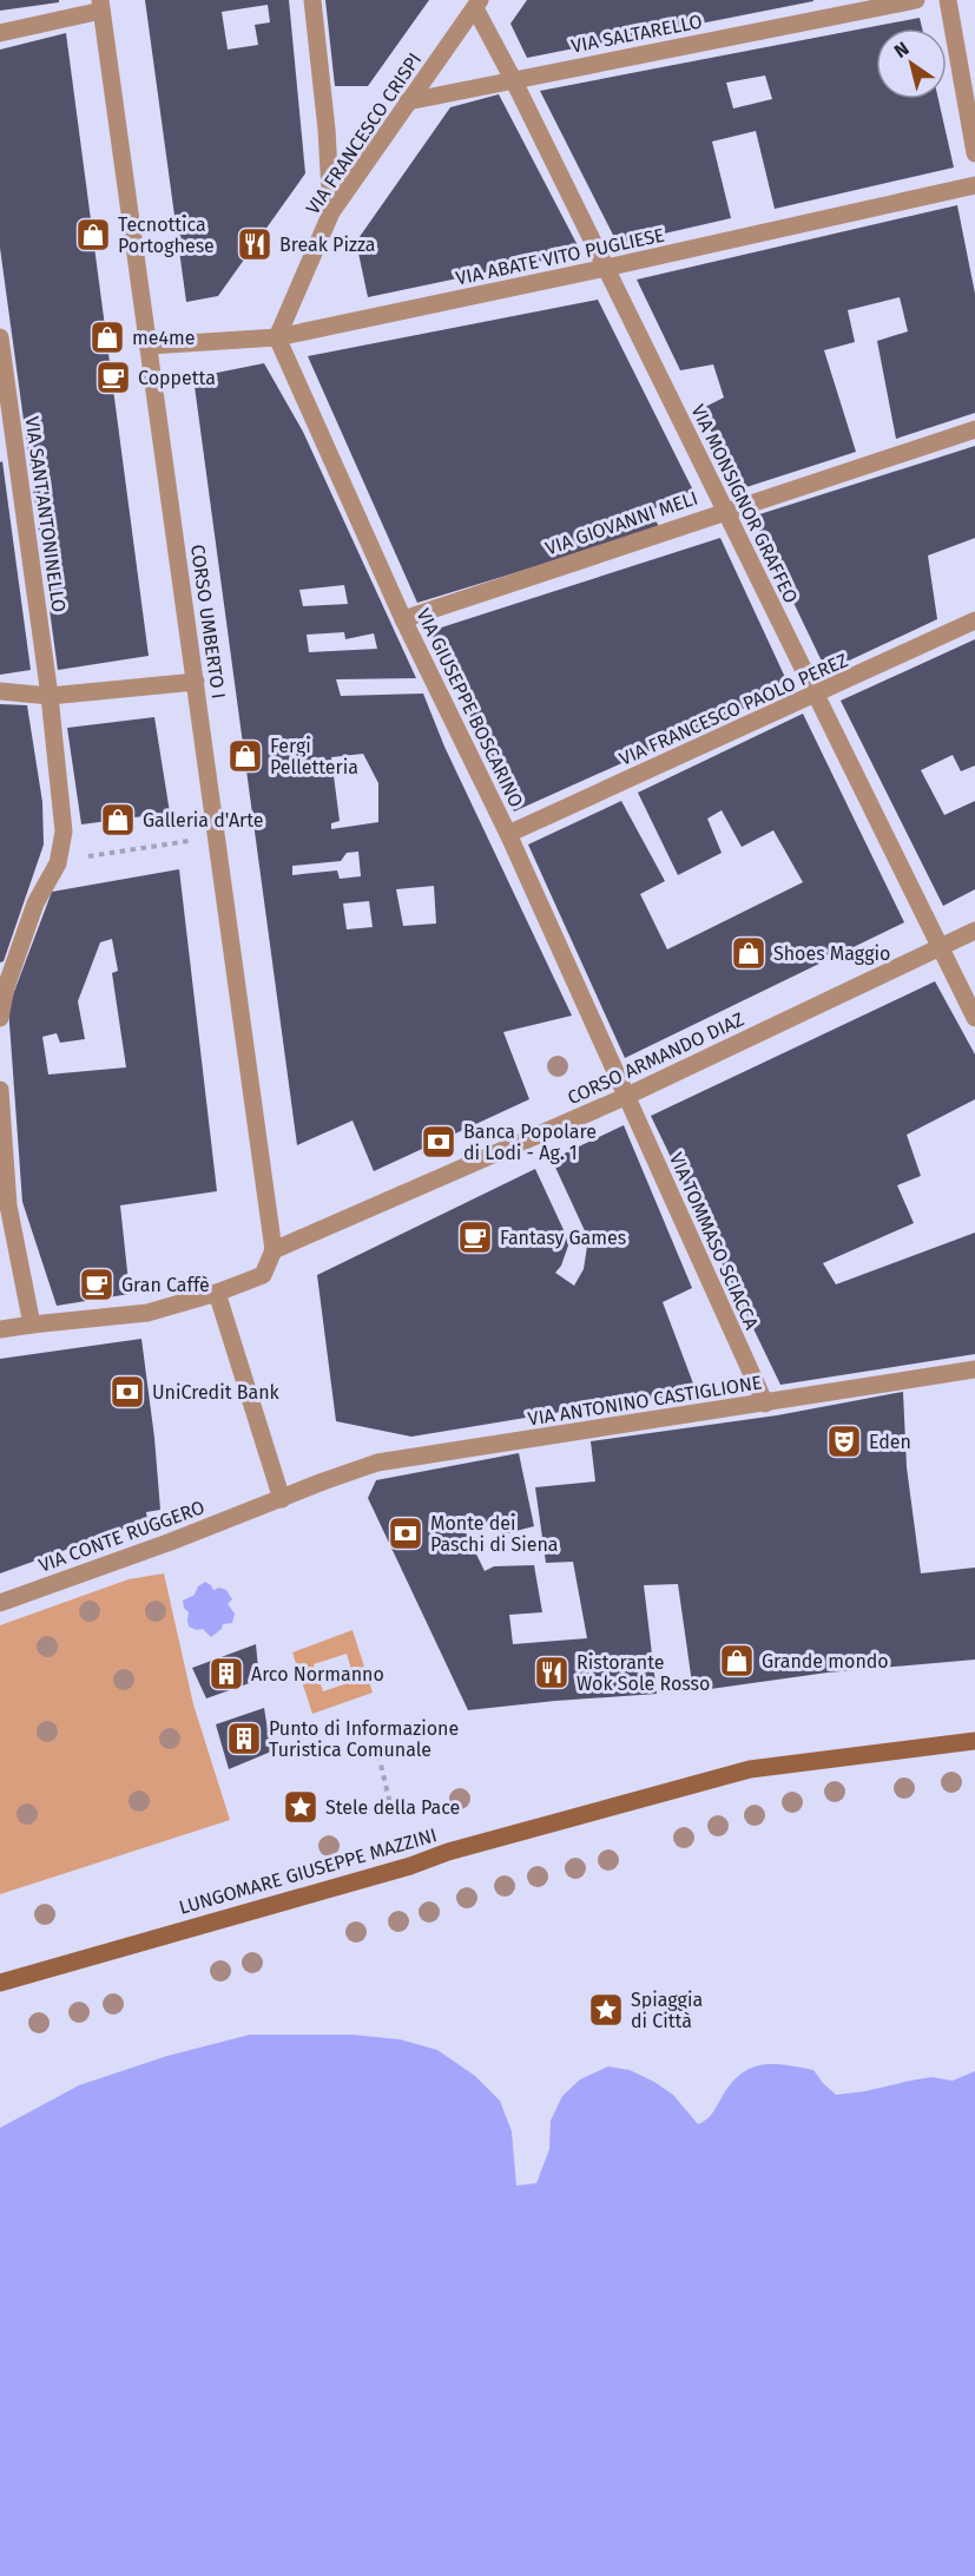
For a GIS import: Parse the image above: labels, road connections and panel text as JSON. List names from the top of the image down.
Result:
{
  "streets": {
    "main road": ["LUNGOMARE GIUSEPPE MAZZINI"],
    "street": [
      "VIA SALTARELLO",
      "VIA FRANCESCO CRISPI",
      "VIA ABATE VITO PUGLIESE",
      "VIA MONSIGNOR GRAFFEO",
      "VIA SANT'ANTONINELLO",
      "VIA GIOVANNI MELI",
      "CORSO UMBERTO I",
      "VIA GIUSEPPE BOSCARINO",
      "VIA FRANCESCO PAOLO PEREZ",
      "CORSO ARMANDO DIAZ",
      "VIA TOMMASO SCIACCA",
      "VIA ANTONINO CASTIGLIONE",
      "VIA CONTE RUGGERO"
    ]
  },
  "crossings": [
    ["VIA SALTARELLO", "VIA FRANCESCO CRISPI"],
    ["VIA SALTARELLO", "VIA MONSIGNOR GRAFFEO"],
    ["VIA FRANCESCO CRISPI", "VIA ABATE VITO PUGLIESE"],
    ["VIA FRANCESCO CRISPI", "VIA MONSIGNOR GRAFFEO"],
    ["VIA FRANCESCO CRISPI", "VIA GIUSEPPE BOSCARINO"],
    ["VIA ABATE VITO PUGLIESE", "VIA MONSIGNOR GRAFFEO"],
    ["VIA ABATE VITO PUGLIESE", "CORSO UMBERTO I"],
    ["VIA ABATE VITO PUGLIESE", "VIA GIUSEPPE BOSCARINO"],
    ["VIA MONSIGNOR GRAFFEO", "VIA GIOVANNI MELI"],
    ["VIA MONSIGNOR GRAFFEO", "VIA FRANCESCO PAOLO PEREZ"],
    ["VIA MONSIGNOR GRAFFEO", "CORSO ARMANDO DIAZ"],
    ["VIA GIOVANNI MELI", "VIA GIUSEPPE BOSCARINO"],
    ["CORSO UMBERTO I", "CORSO ARMANDO DIAZ"],
    ["VIA GIUSEPPE BOSCARINO", "VIA FRANCESCO PAOLO PEREZ"],
    ["VIA GIUSEPPE BOSCARINO", "CORSO ARMANDO DIAZ"],
    ["VIA GIUSEPPE BOSCARINO", "VIA TOMMASO SCIACCA"],
    ["CORSO ARMANDO DIAZ", "VIA TOMMASO SCIACCA"],
    ["VIA TOMMASO SCIACCA", "VIA ANTONINO CASTIGLIONE"],
    ["VIA ANTONINO CASTIGLIONE", "VIA CONTE RUGGERO"]
  ],
  "places": {
    "shop": [
      "Tecnottica Portoghese",
      "me4me",
      "Fergi Pelletteria",
      "Galleria d'Arte",
      "Shoes Maggio",
      "Grande mondo"
    ],
    "restaurant": ["Break Pizza", "Ristorante Wok Sole Rosso"],
    "cafe": ["Coppetta", "Fantasy Games", "Gran Caffè"],
    "bank": ["Banca Popolare di Lodi - Ag. 1", "UniCredit Bank", "Monte dei Paschi di Siena"],
    "theatre": ["Eden"],
    "building": ["Arco Normanno", "Punto di Informazione Turistica Comunale"],
    "place": ["Stele della Pace", "Spiaggia di Città"]
  },
  "north": "top left"
}
